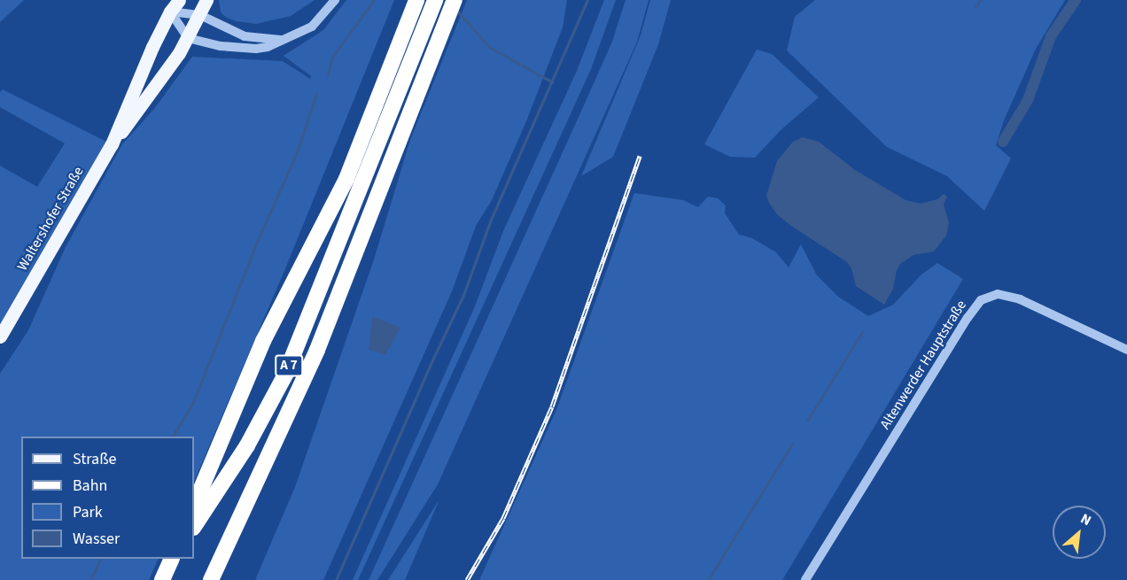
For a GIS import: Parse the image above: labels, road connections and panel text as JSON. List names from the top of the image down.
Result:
{
  "streets": {
    "highway": ["A 7"],
    "main road": ["Waltershofer Straße"],
    "street": ["Altenwerder Hauptstraße"]
  },
  "legend": [
    "Straße",
    "Bahn",
    "Park",
    "Wasser"
  ],
  "north": "top right"
}
